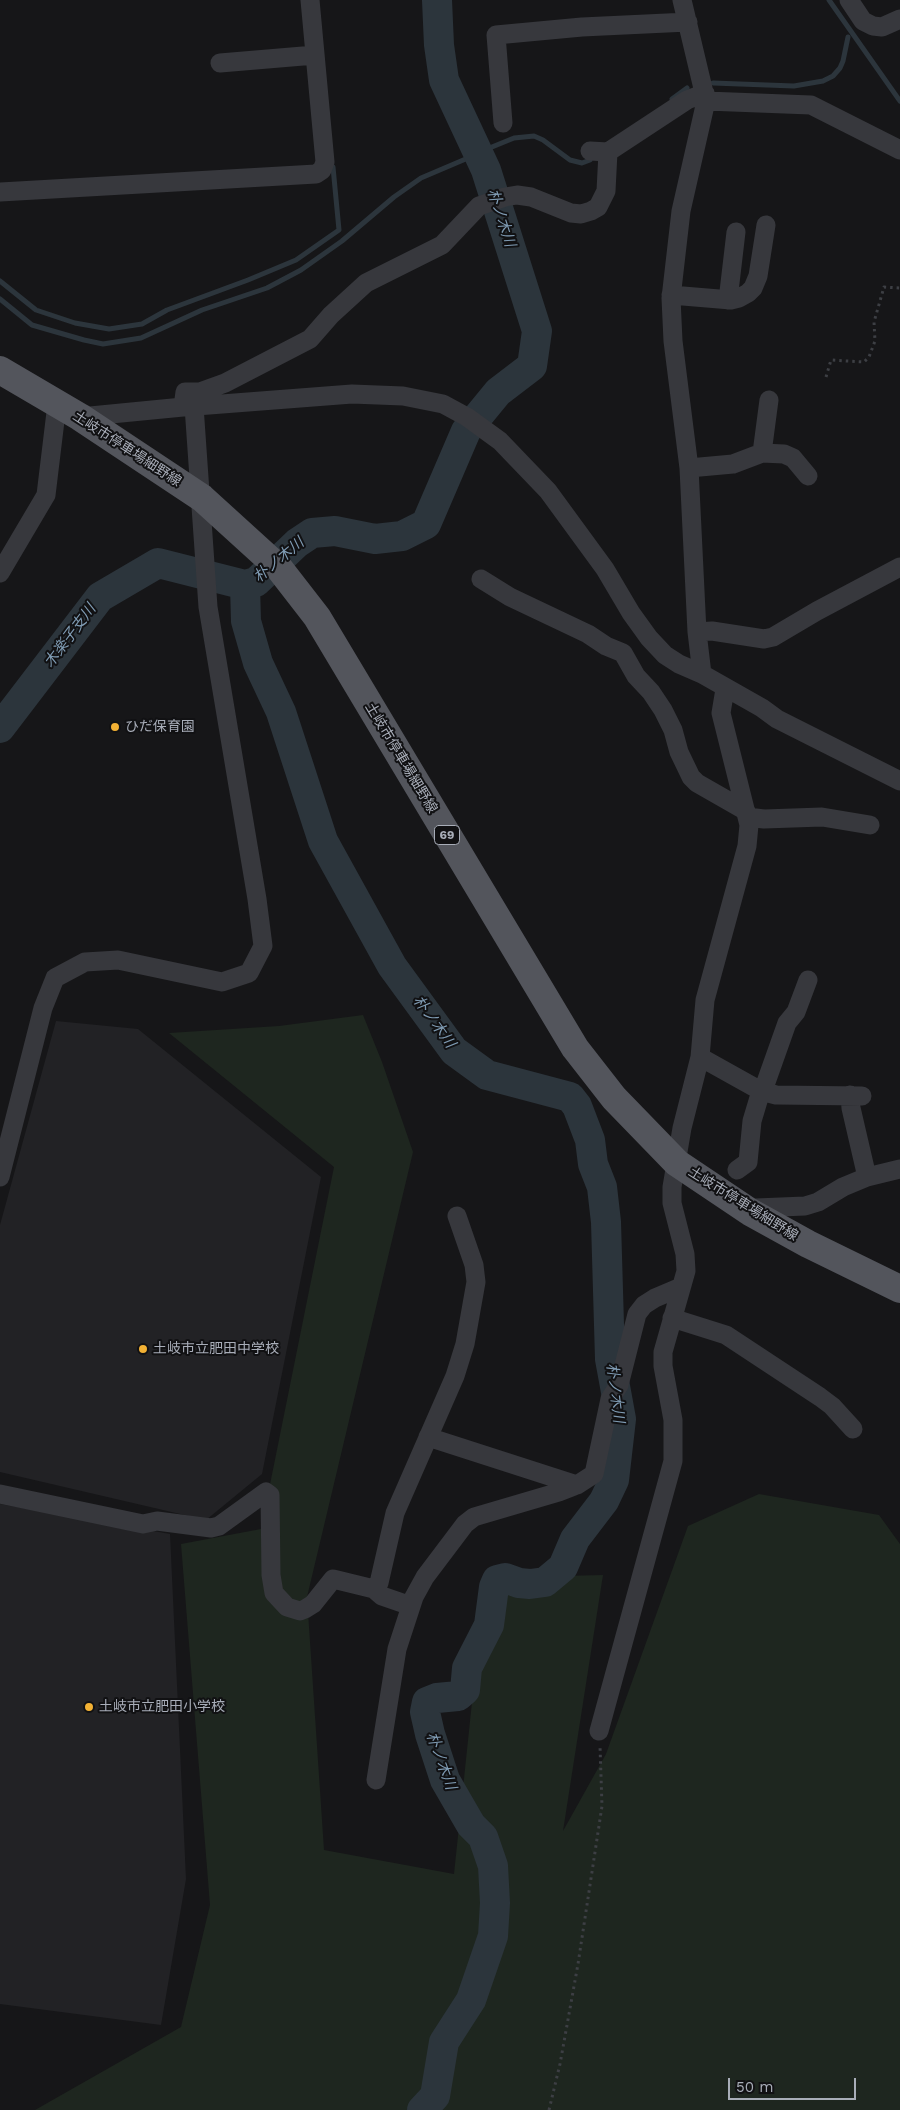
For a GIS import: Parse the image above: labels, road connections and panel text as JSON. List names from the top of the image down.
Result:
{
  "streets": {
    "main road": ["土岐市停車場細野線", "69"]
  },
  "water": ["朴ノ木川", "木楽子支川"],
  "places": ["ひだ保育園", "土岐市立肥田中学校", "土岐市立肥田小学校"],
  "scale_bar": "50 m"
}
